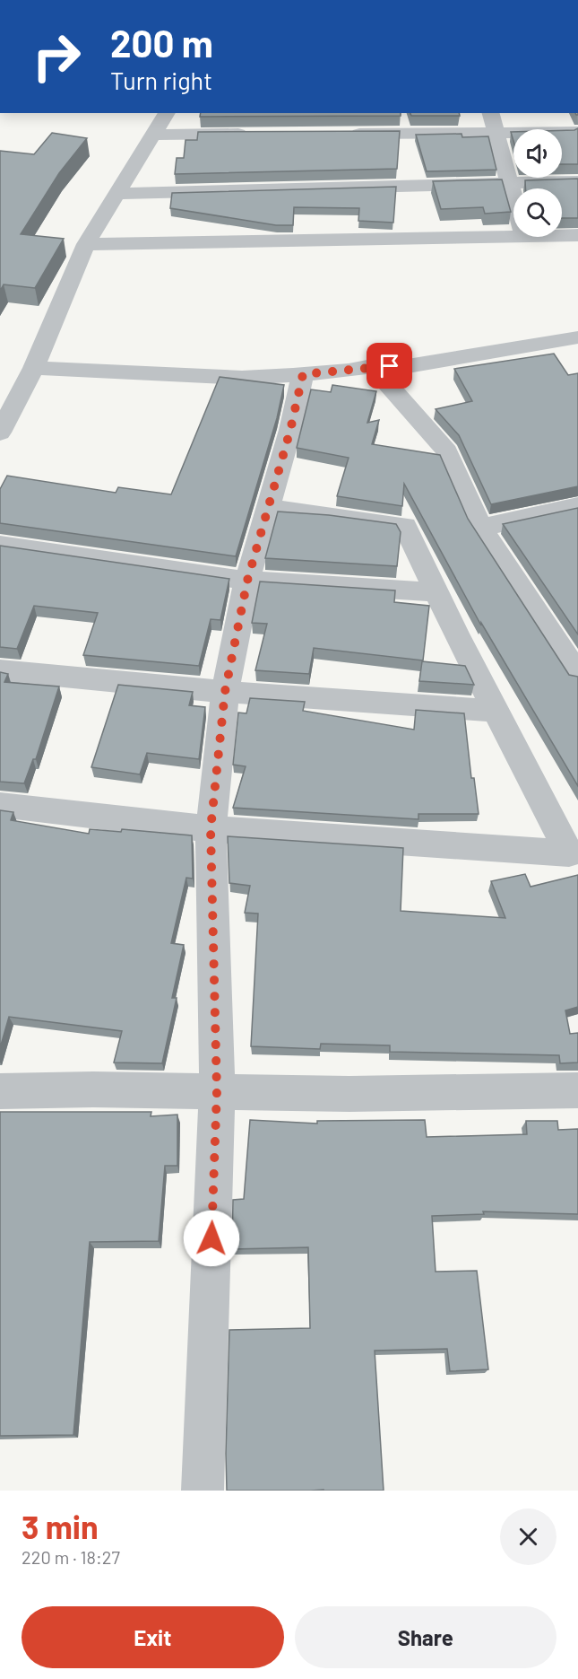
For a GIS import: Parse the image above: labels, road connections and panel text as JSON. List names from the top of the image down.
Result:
{
  "page": {
    "turn": ["200 m", "Turn right"],
    "heading": ["3 min", "220 m · 18:27"],
    "buttons": ["Exit", "Share"]
  }
}
